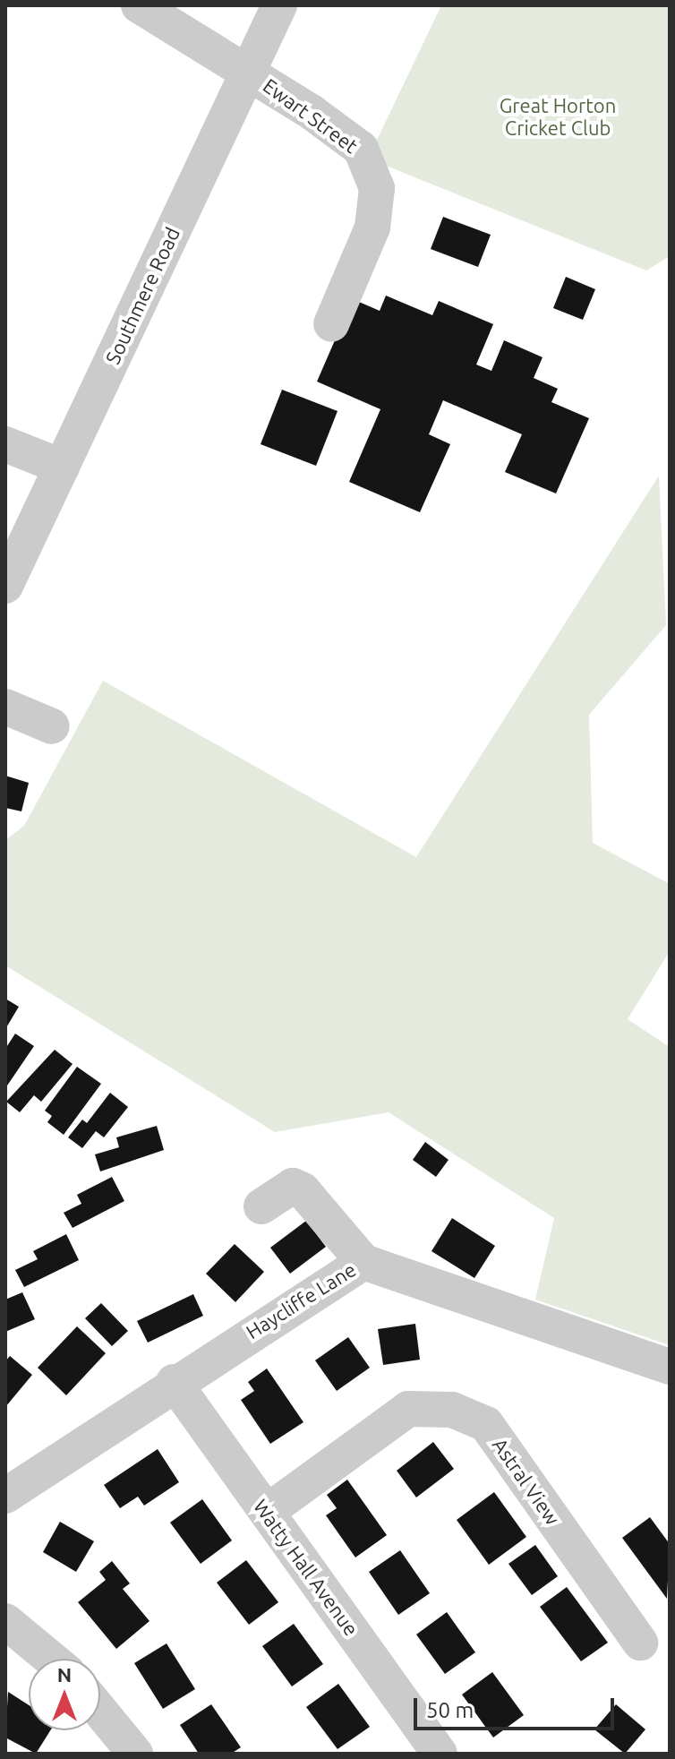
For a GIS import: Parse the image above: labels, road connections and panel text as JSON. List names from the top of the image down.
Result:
{
  "streets": {
    "street": [
      "Ewart Street",
      "Southmere Road",
      "Haycliffe Lane",
      "Astral View",
      "Watty Hall Avenue"
    ]
  },
  "crossings": [
    ["Ewart Street", "Southmere Road"],
    ["Haycliffe Lane", "Watty Hall Avenue"],
    ["Astral View", "Watty Hall Avenue"]
  ],
  "parks": ["Great Horton Cricket Club"],
  "scale_bar": "50 m",
  "north": "top"
}
